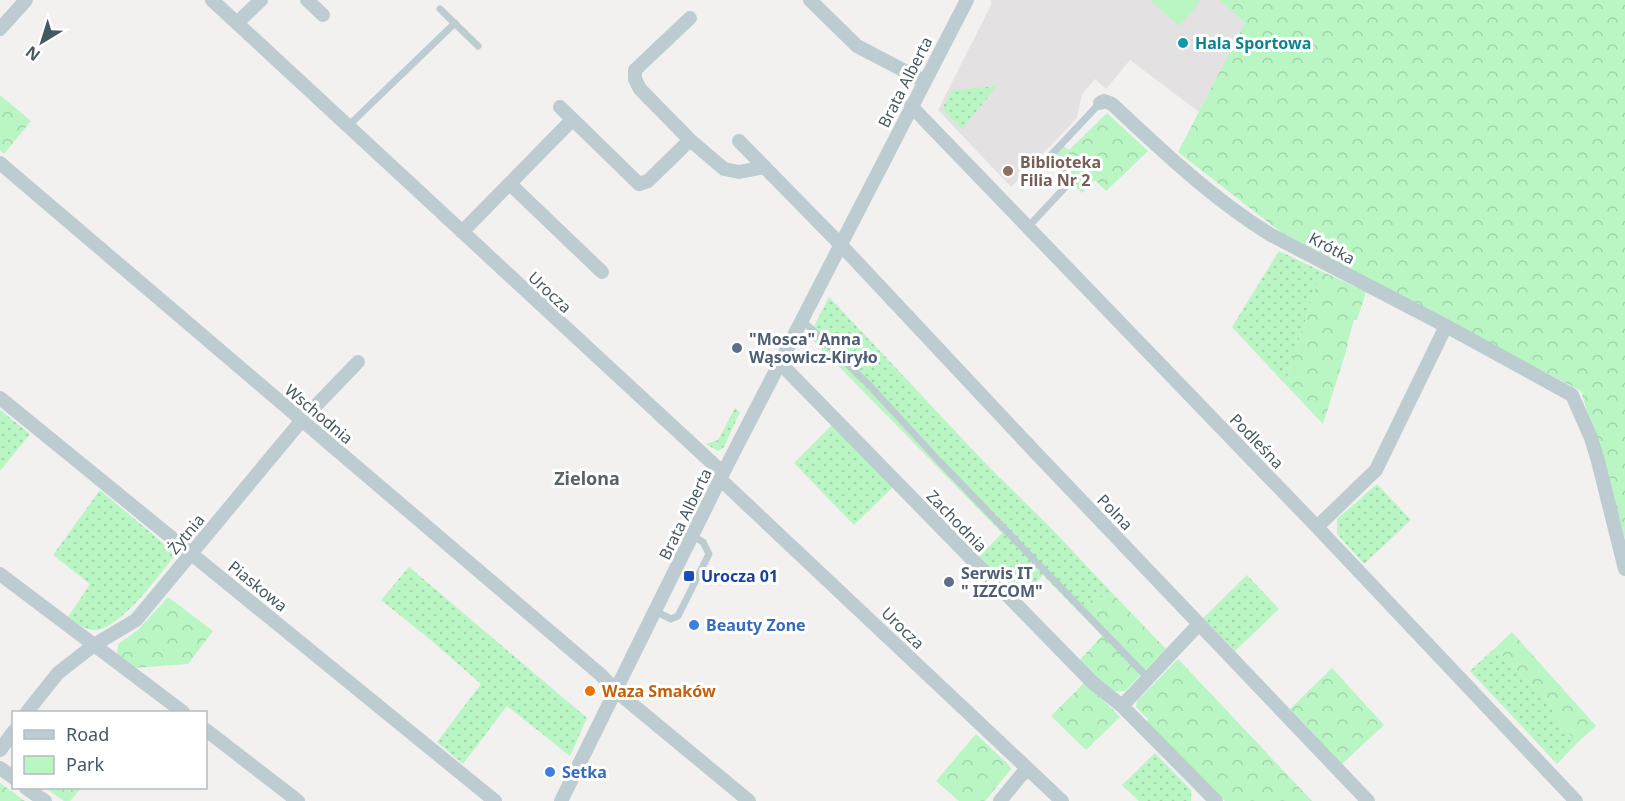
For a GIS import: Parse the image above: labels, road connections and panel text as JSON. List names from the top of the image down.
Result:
{
  "streets": {
    "street": [
      "Brata Alberta",
      "Krótka",
      "Urocza",
      "Wschodnia",
      "Podleśna",
      "Polna",
      "Zachodnia",
      "Żytnia",
      "Piaskowa"
    ]
  },
  "crossings": [
    ["Brata Alberta", "Urocza"],
    ["Brata Alberta", "Wschodnia"],
    ["Brata Alberta", "Podleśna"],
    ["Brata Alberta", "Polna"],
    ["Brata Alberta", "Zachodnia"],
    ["Wschodnia", "Żytnia"],
    ["Żytnia", "Piaskowa"]
  ],
  "districts": ["Zielona"],
  "places": {
    "other": [
      "Hala Sportowa",
      "Biblioteka Filia Nr 2",
      "\"Mosca\" Anna Wąsowicz-Kiryło",
      "Serwis IT \" IZZCOM\"",
      "Beauty Zone",
      "Waza Smaków",
      "Setka"
    ],
    "transit": ["Urocza 01"]
  },
  "legend": ["Road", "Park"],
  "north": "bottom left"
}
